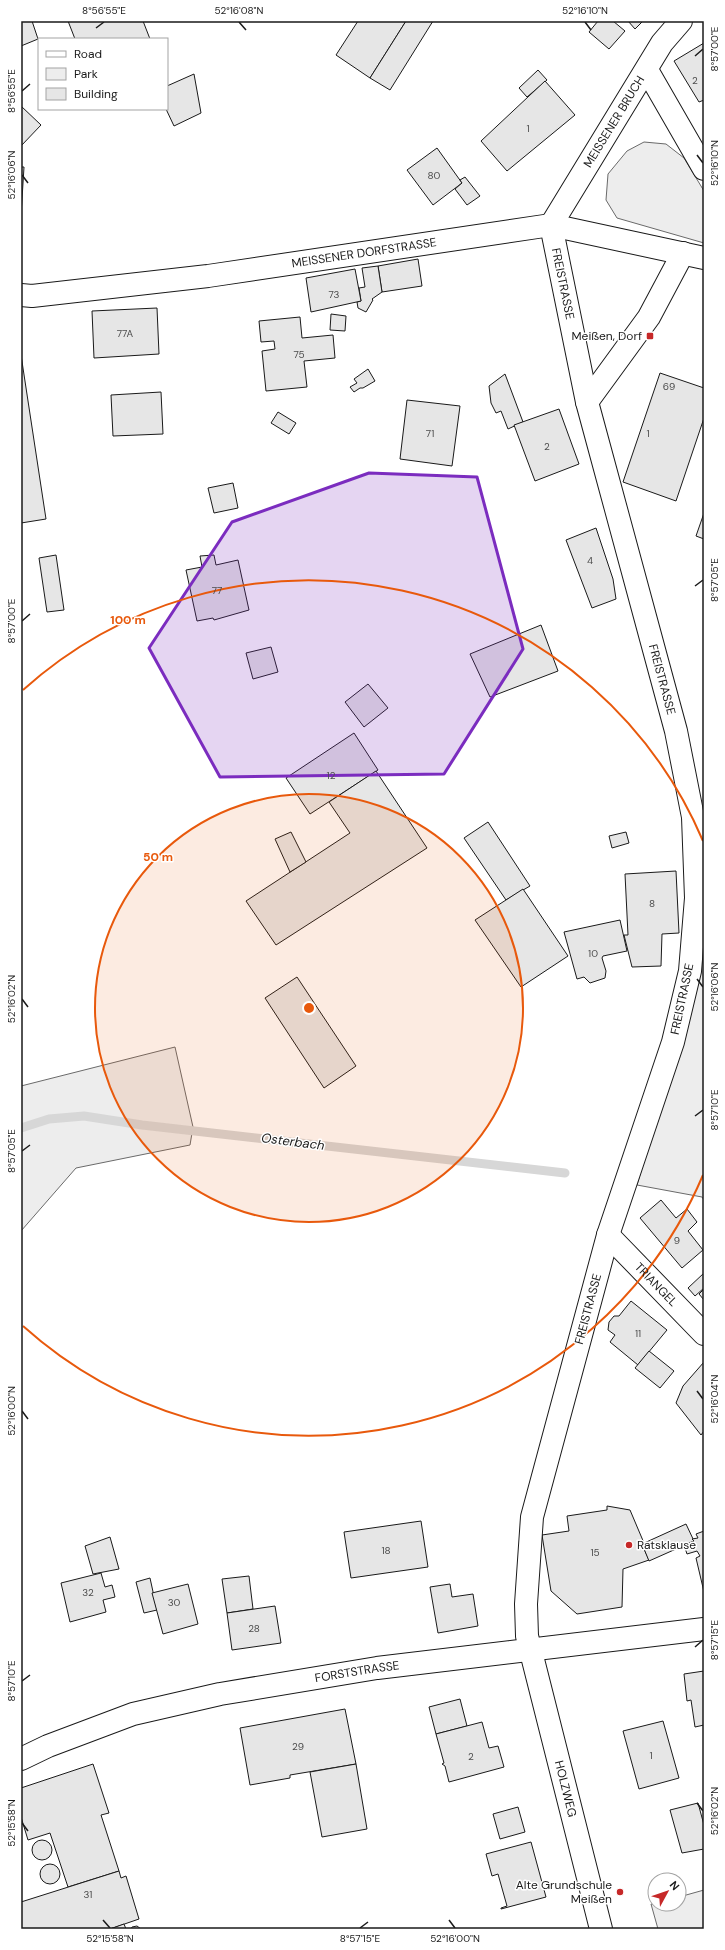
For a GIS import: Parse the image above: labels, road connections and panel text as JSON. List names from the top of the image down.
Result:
{
  "streets": {
    "street": [
      "MEISSENER BRUCH",
      "MEISSENER DORFSTRASSE",
      "FREISTRASSE",
      "TRIANGEL",
      "FORSTSTRASSE",
      "HOLZWEG"
    ]
  },
  "crossings": [
    ["MEISSENER BRUCH", "MEISSENER DORFSTRASSE"],
    ["MEISSENER BRUCH", "FREISTRASSE"],
    ["MEISSENER DORFSTRASSE", "FREISTRASSE"],
    ["FREISTRASSE", "TRIANGEL"],
    ["FREISTRASSE", "FORSTSTRASSE"],
    ["FREISTRASSE", "HOLZWEG"],
    ["FORSTSTRASSE", "HOLZWEG"]
  ],
  "water": ["Osterbach"],
  "places": {
    "transit": ["Meißen, Dorf"],
    "other": ["Ratsklause", "Alte Grundschule Meißen"]
  },
  "house_numbers": [
    "2",
    "1",
    "80",
    "73",
    "77A",
    "75",
    "69",
    "71",
    "1",
    "2",
    "4",
    "77",
    "12",
    "8",
    "10",
    "9",
    "11",
    "18",
    "15",
    "32",
    "30",
    "28",
    "29",
    "1",
    "2",
    "31"
  ],
  "legend": ["Road", "Park", "Building"],
  "north": "top right",
  "coordinates": [
    "8°56'55\"E",
    "52°16'08\"N",
    "52°16'10\"N",
    "8°57'00\"E",
    "52°16'06\"N",
    "8°57'05\"E",
    "52°16'02\"N",
    "8°57'10\"E",
    "52°16'04\"N",
    "52°16'00\"N",
    "8°57'15\"E",
    "52°15'58\"N"
  ],
  "rings": ["100 m", "50 m"]
}
